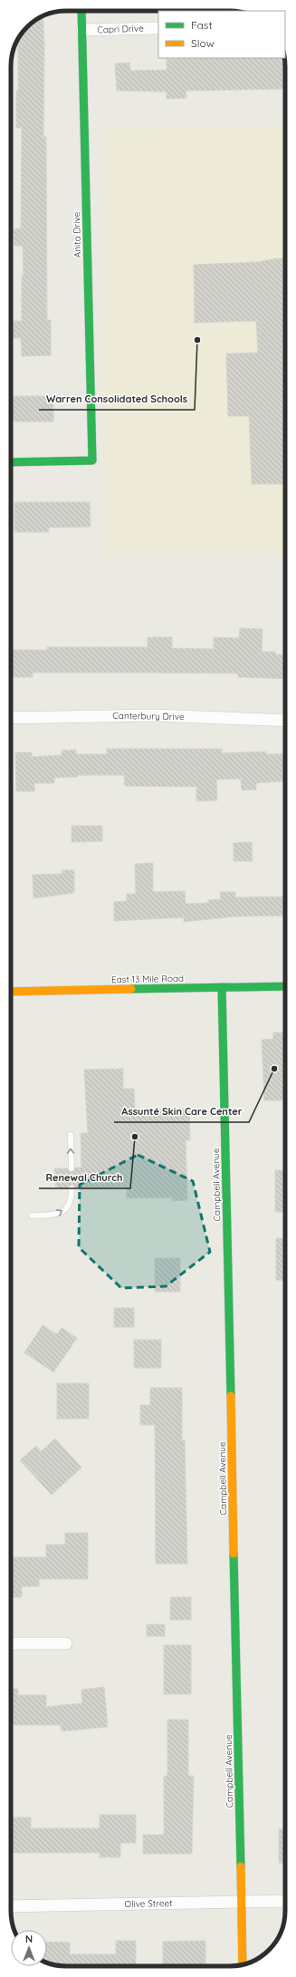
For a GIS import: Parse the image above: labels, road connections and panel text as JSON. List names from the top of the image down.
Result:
{
  "streets": {
    "street": [
      "Capri Drive",
      "Anita Drive",
      "Canterbury Drive",
      "East 13 Mile Road",
      "Campbell Avenue",
      "Olive Street"
    ]
  },
  "crossings": [
    ["Capri Drive", "Anita Drive"],
    ["East 13 Mile Road", "Campbell Avenue"],
    ["Campbell Avenue", "Olive Street"]
  ],
  "places": ["Warren Consolidated Schools", "Assunté Skin Care Center", "Renewal Church"],
  "legend": ["Fast", "Slow"],
  "north": "top"
}
